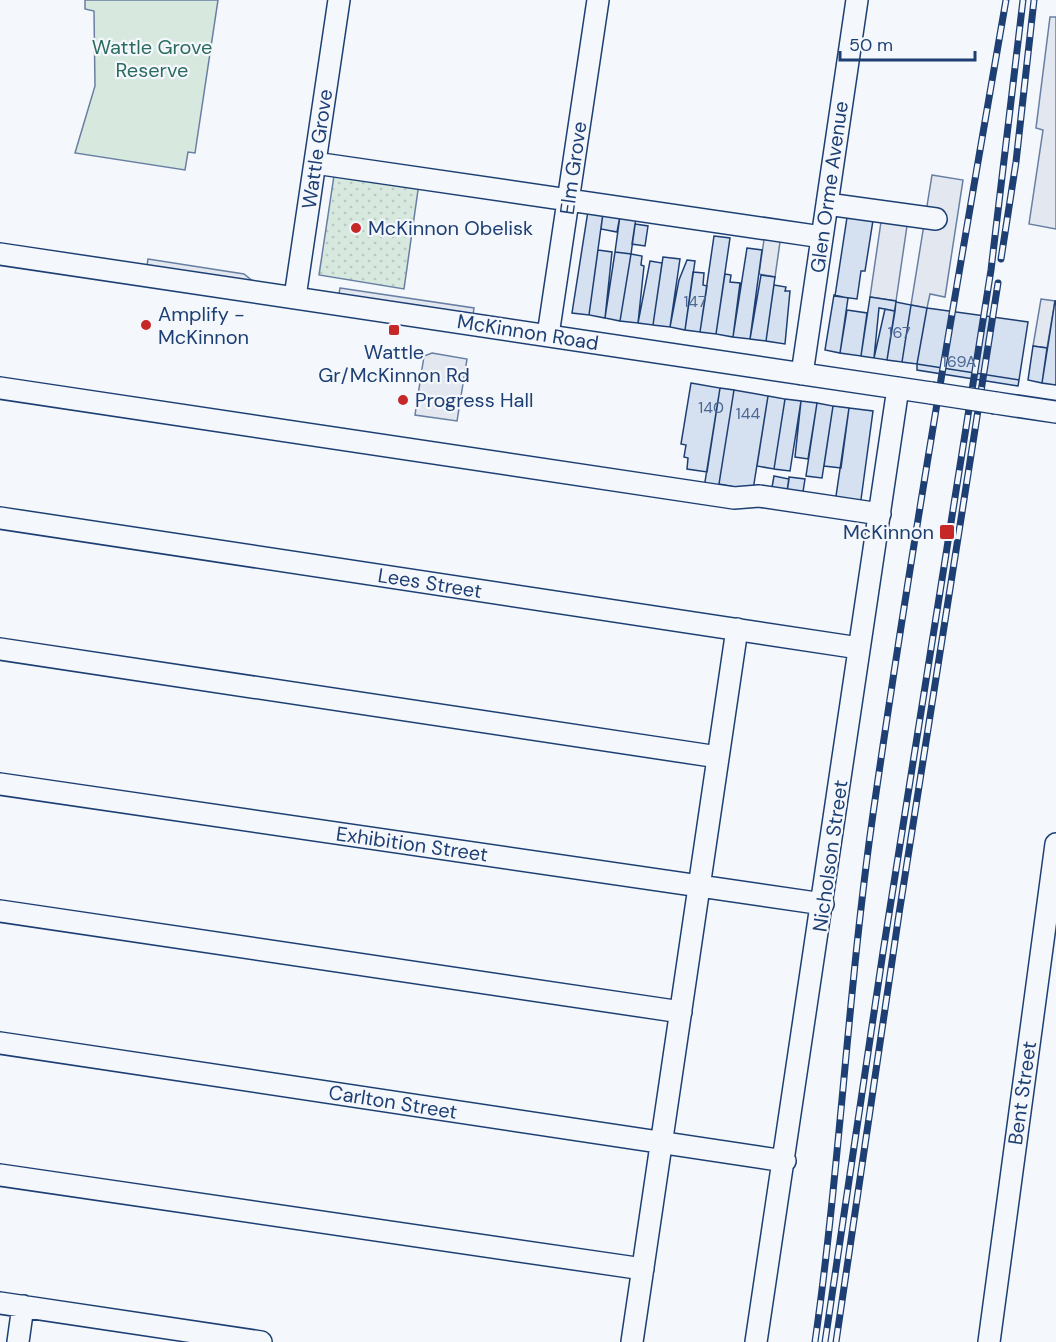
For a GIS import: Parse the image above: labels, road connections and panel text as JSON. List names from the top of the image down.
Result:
{
  "streets": {
    "street": [
      "Wattle Grove",
      "Elm Grove",
      "Glen Orme Avenue",
      "McKinnon Road",
      "Lees Street",
      "Exhibition Street",
      "Nicholson Street",
      "Bent Street",
      "Carlton Street"
    ]
  },
  "crossings": [
    ["Wattle Grove", "McKinnon Road"],
    ["Elm Grove", "McKinnon Road"],
    ["Glen Orme Avenue", "McKinnon Road"],
    ["McKinnon Road", "Nicholson Street"],
    ["Lees Street", "Nicholson Street"],
    ["Exhibition Street", "Nicholson Street"],
    ["Nicholson Street", "Carlton Street"]
  ],
  "parks": ["Wattle Grove Reserve"],
  "places": {
    "other": ["McKinnon Obelisk", "Amplify - McKinnon", "Progress Hall"],
    "transit": ["Wattle Gr/McKinnon Rd", "McKinnon"]
  },
  "house_numbers": [
    "147",
    "167",
    "169A",
    "140",
    "144"
  ],
  "scale_bar": "50 m"
}
